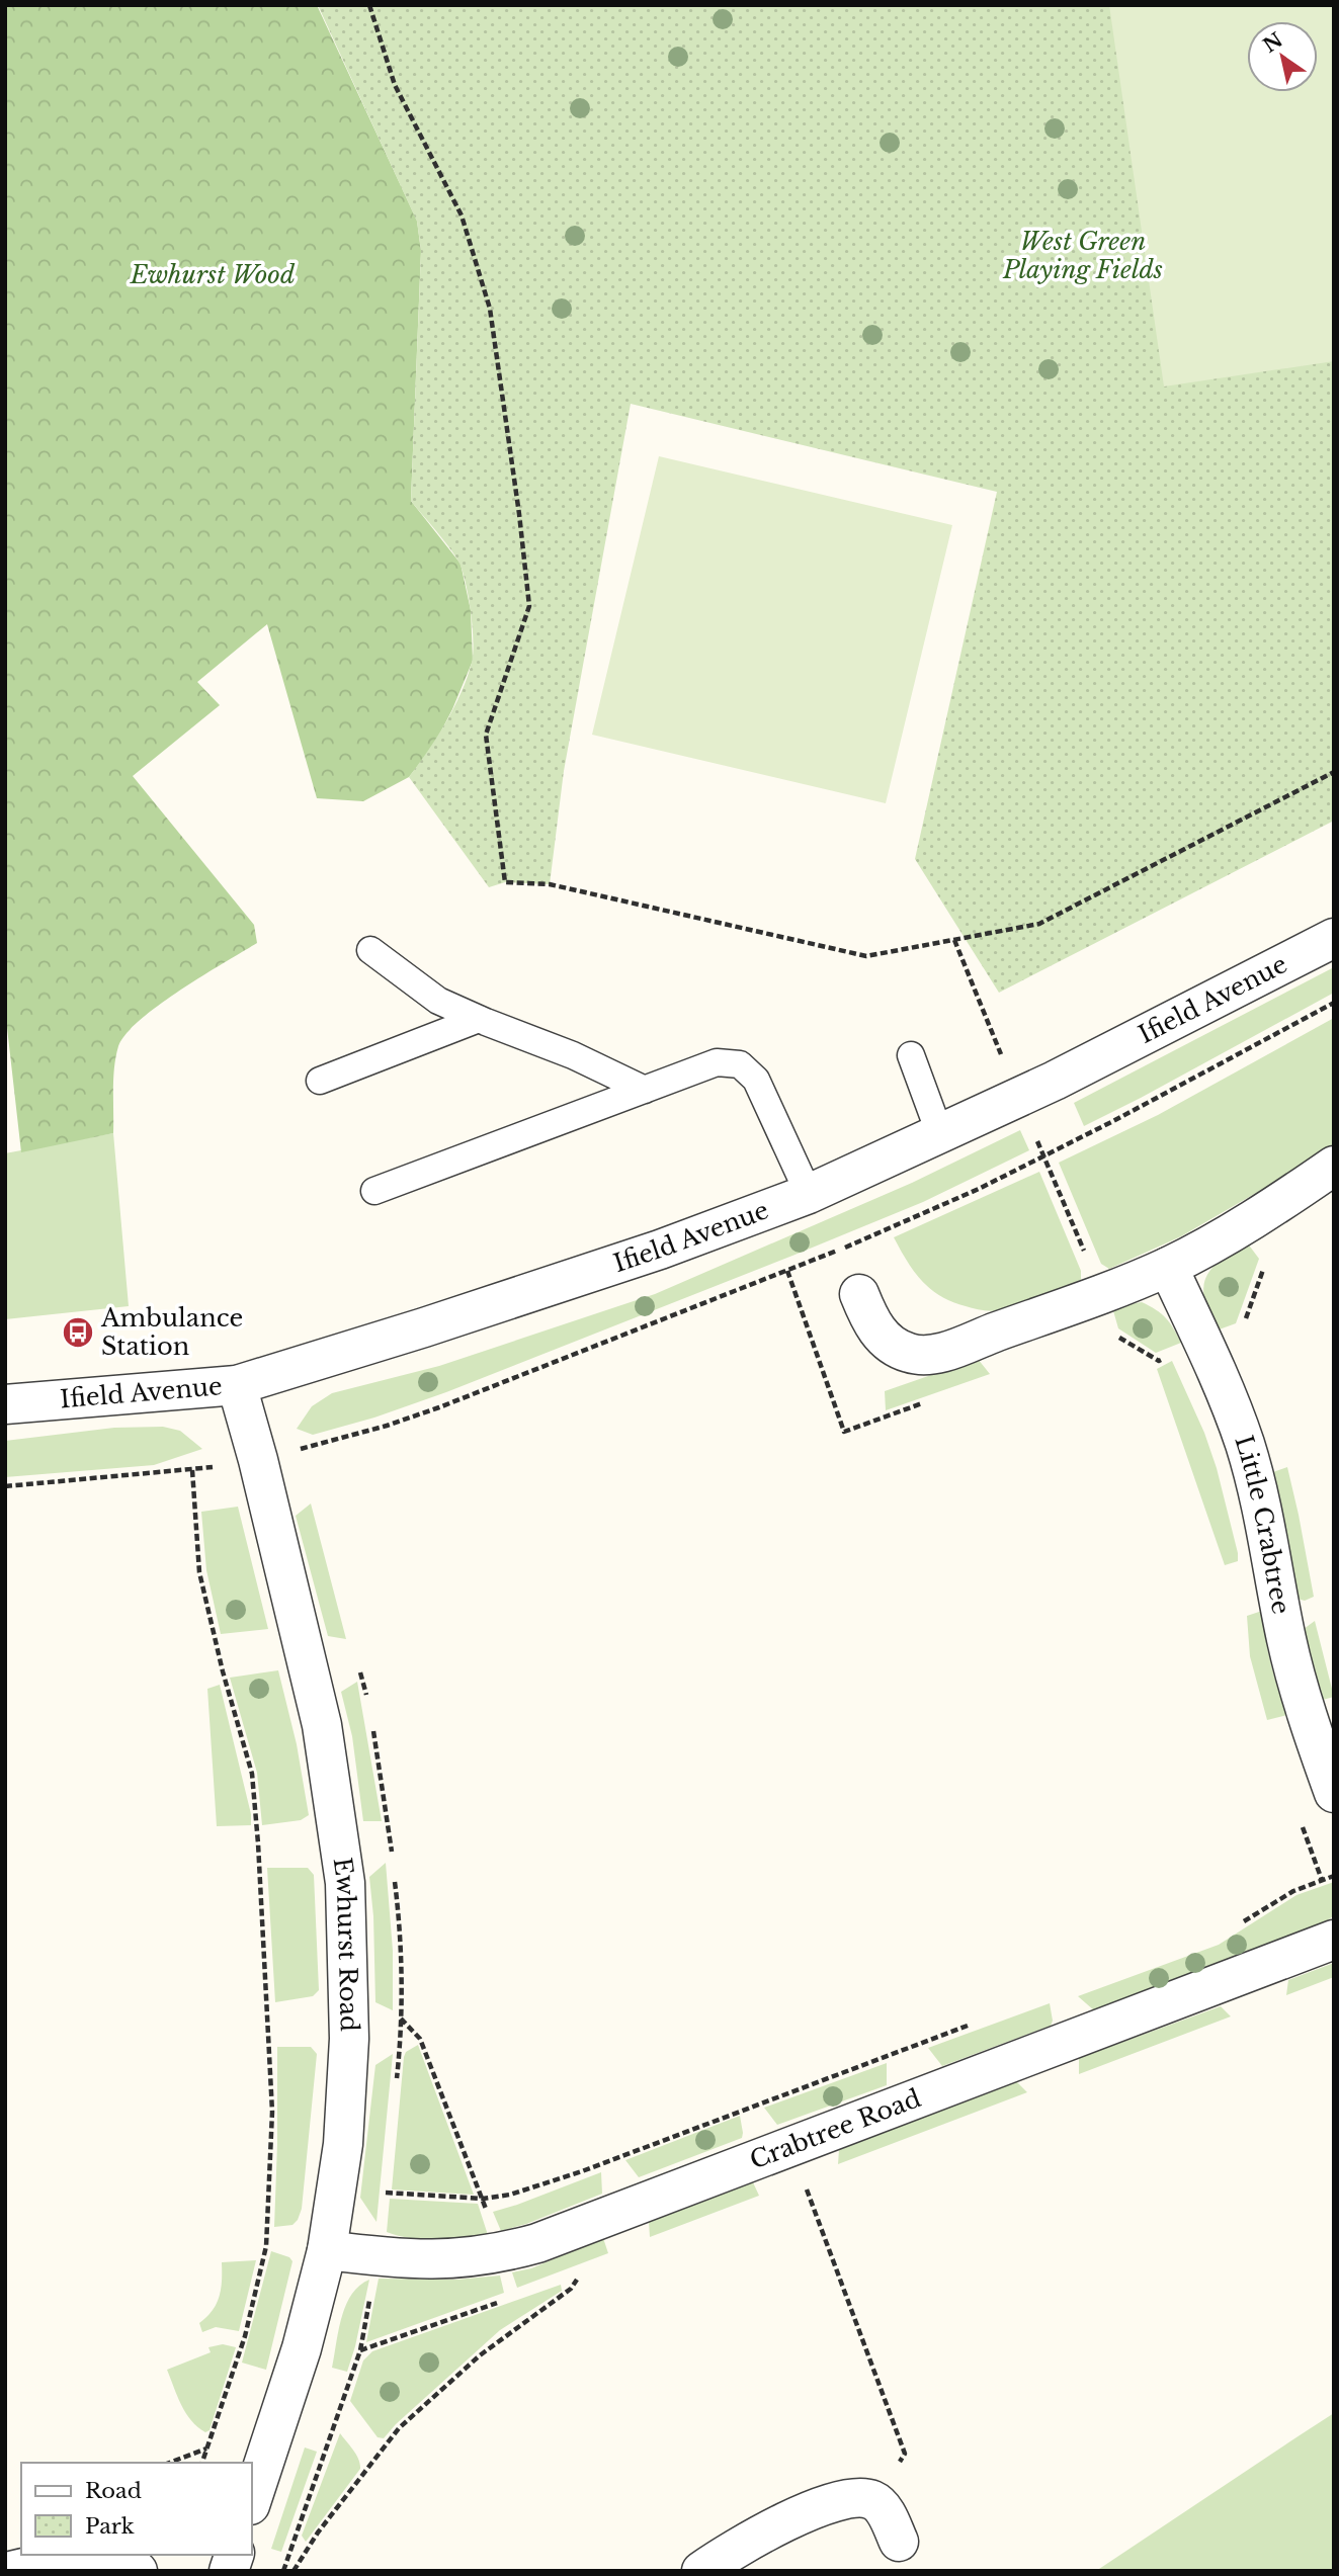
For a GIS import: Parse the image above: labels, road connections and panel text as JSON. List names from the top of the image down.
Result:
{
  "streets": {
    "street": [
      "Ifield Avenue",
      "Little Crabtree",
      "Ewhurst Road",
      "Crabtree Road"
    ]
  },
  "crossings": [
    ["Ifield Avenue", "Ewhurst Road"],
    ["Ewhurst Road", "Crabtree Road"]
  ],
  "parks": ["West Green Playing Fields", "Ewhurst Wood"],
  "places": {
    "bus stop": ["Ambulance Station"]
  },
  "legend": ["Road", "Park"],
  "north": "top left"
}
